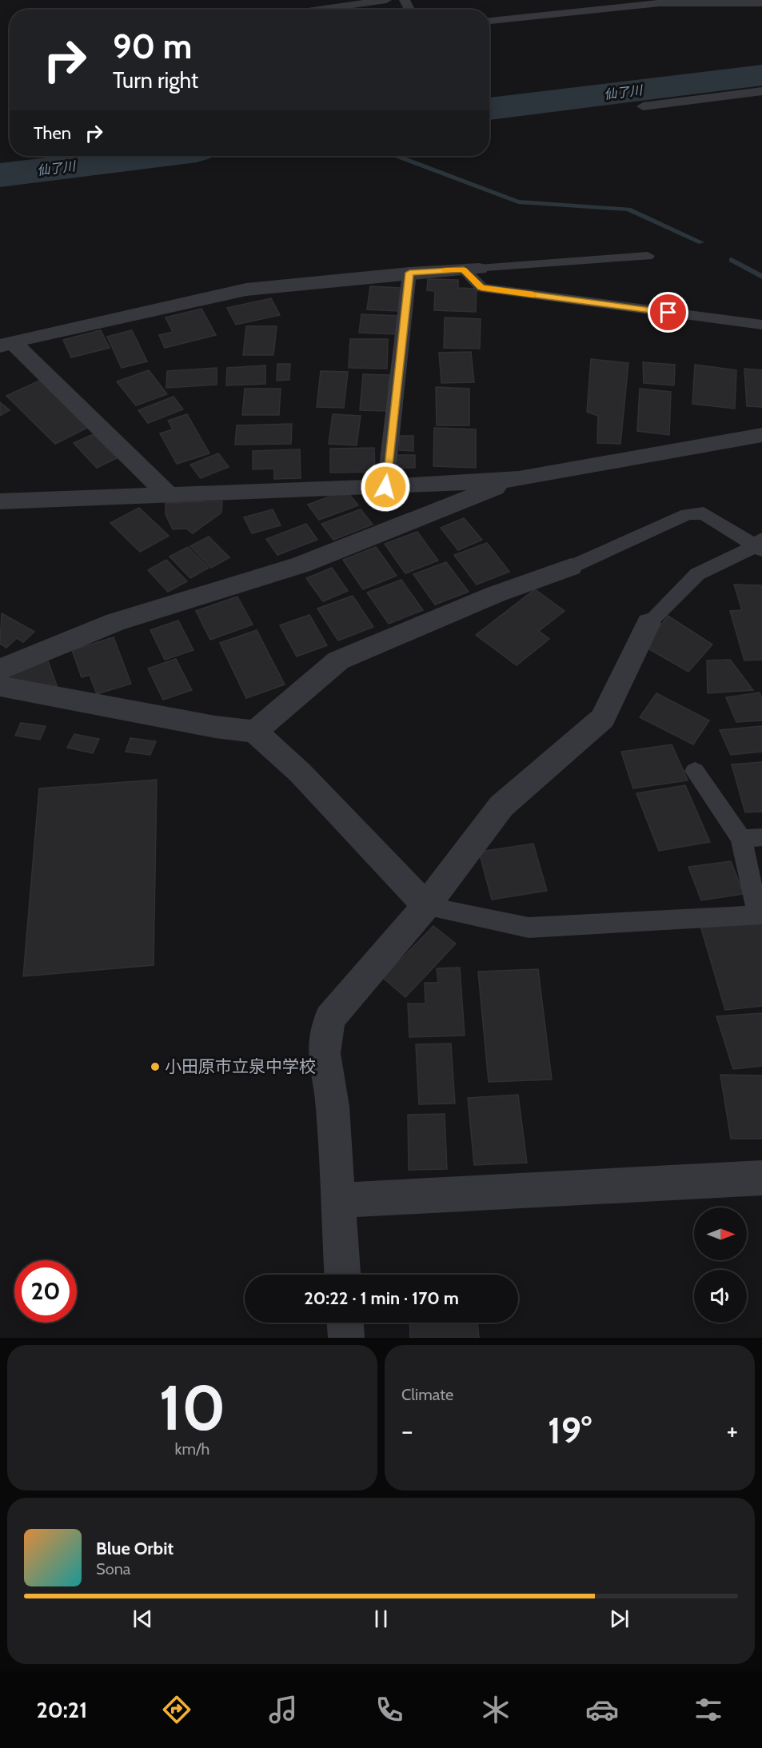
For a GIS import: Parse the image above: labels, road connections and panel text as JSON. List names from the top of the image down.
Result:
{
  "water": ["仙了川"],
  "places": ["小田原市立泉中学校"],
  "north": "right",
  "page": {
    "turn": ["90 m", "Turn right"],
    "then": "Then",
    "limit": "20",
    "trip": "20:22 · 1 min · 170 m",
    "tile": [
      ["10", "km/h"],
      "Climate"
    ],
    "heat": ["−", "19°", "+"],
    "song": ["Blue Orbit", "Sona"],
    "tabs": "20:21"
  }
}
